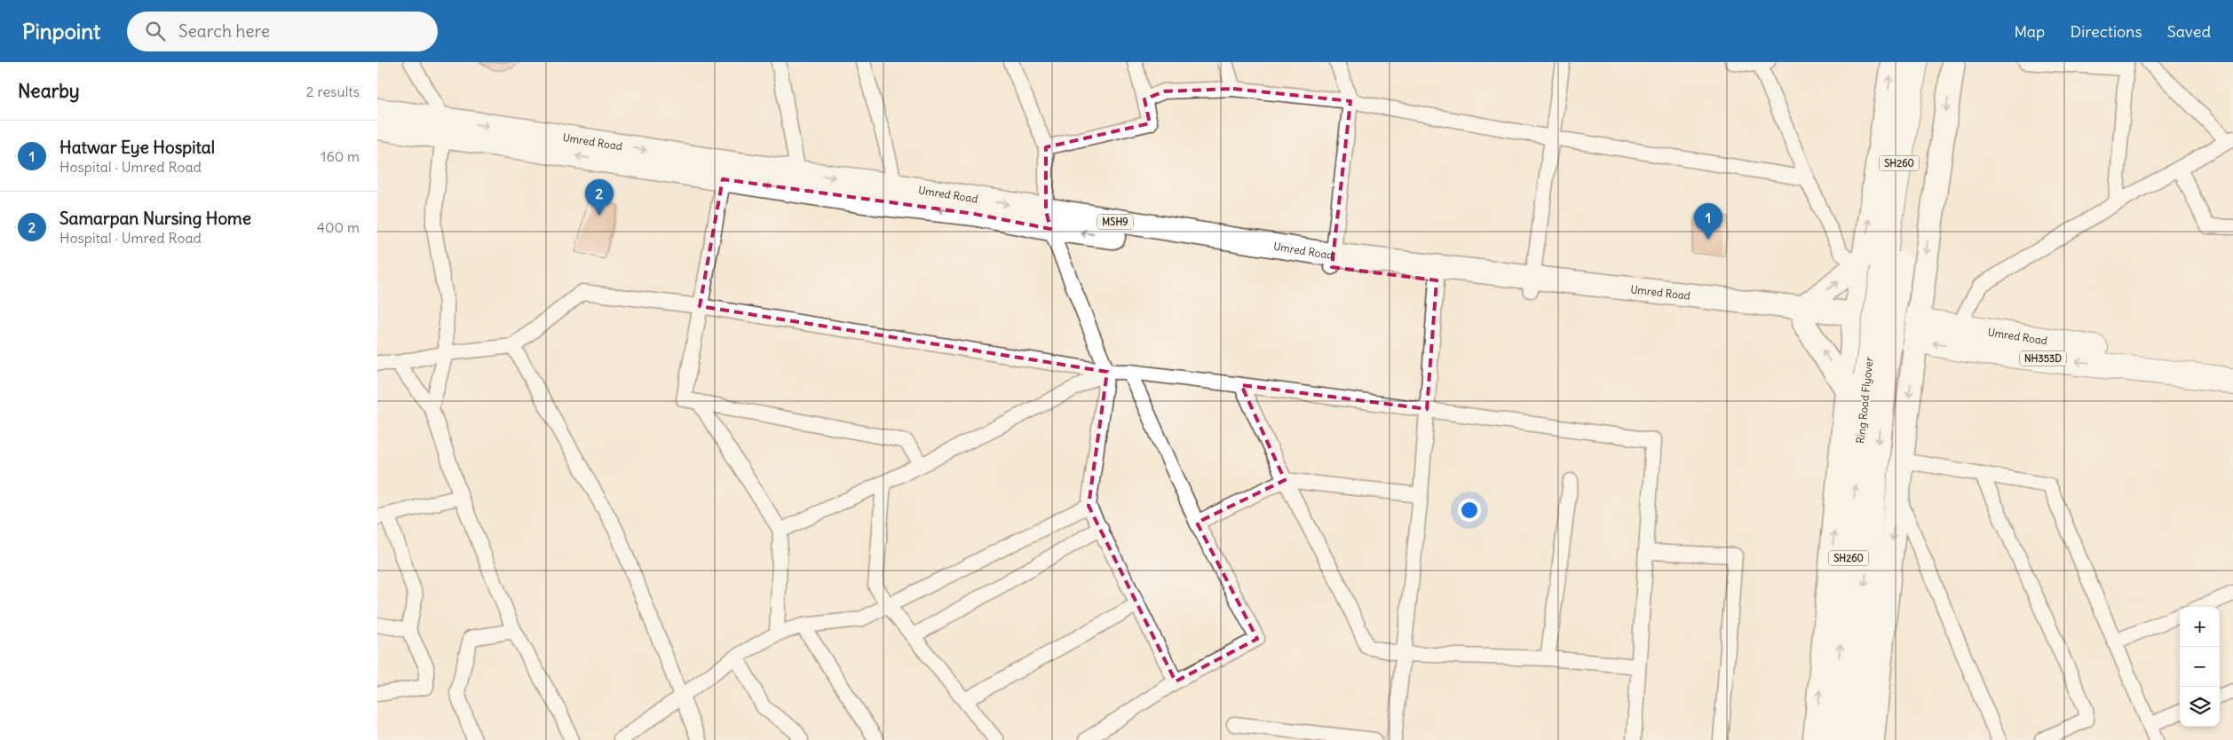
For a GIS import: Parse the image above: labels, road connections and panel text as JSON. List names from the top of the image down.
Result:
{
  "streets": {
    "highway": [
      "Umred Road",
      "SH260",
      "NH353D",
      "Ring Road Flyover"
    ],
    "main road": ["MSH9"]
  },
  "crossings": [
    ["Umred Road", "NH353D"]
  ],
  "page": {
    "header": "Pinpoint",
    "search": "Search here",
    "nav": ["Map", "Directions", "Saved"],
    "heading": ["Nearby", "2 results"],
    "list": [
      {
        "mark": "1",
        "name": "Hatwar Eye Hospital",
        "note": "Hospital · Umred Road",
        "value": "160 m"
      },
      {
        "mark": "2",
        "name": "Samarpan Nursing Home",
        "note": "Hospital · Umred Road",
        "value": "400 m"
      }
    ],
    "pins": ["2", "1"],
    "map_buttons": ["+", "−"]
  }
}
